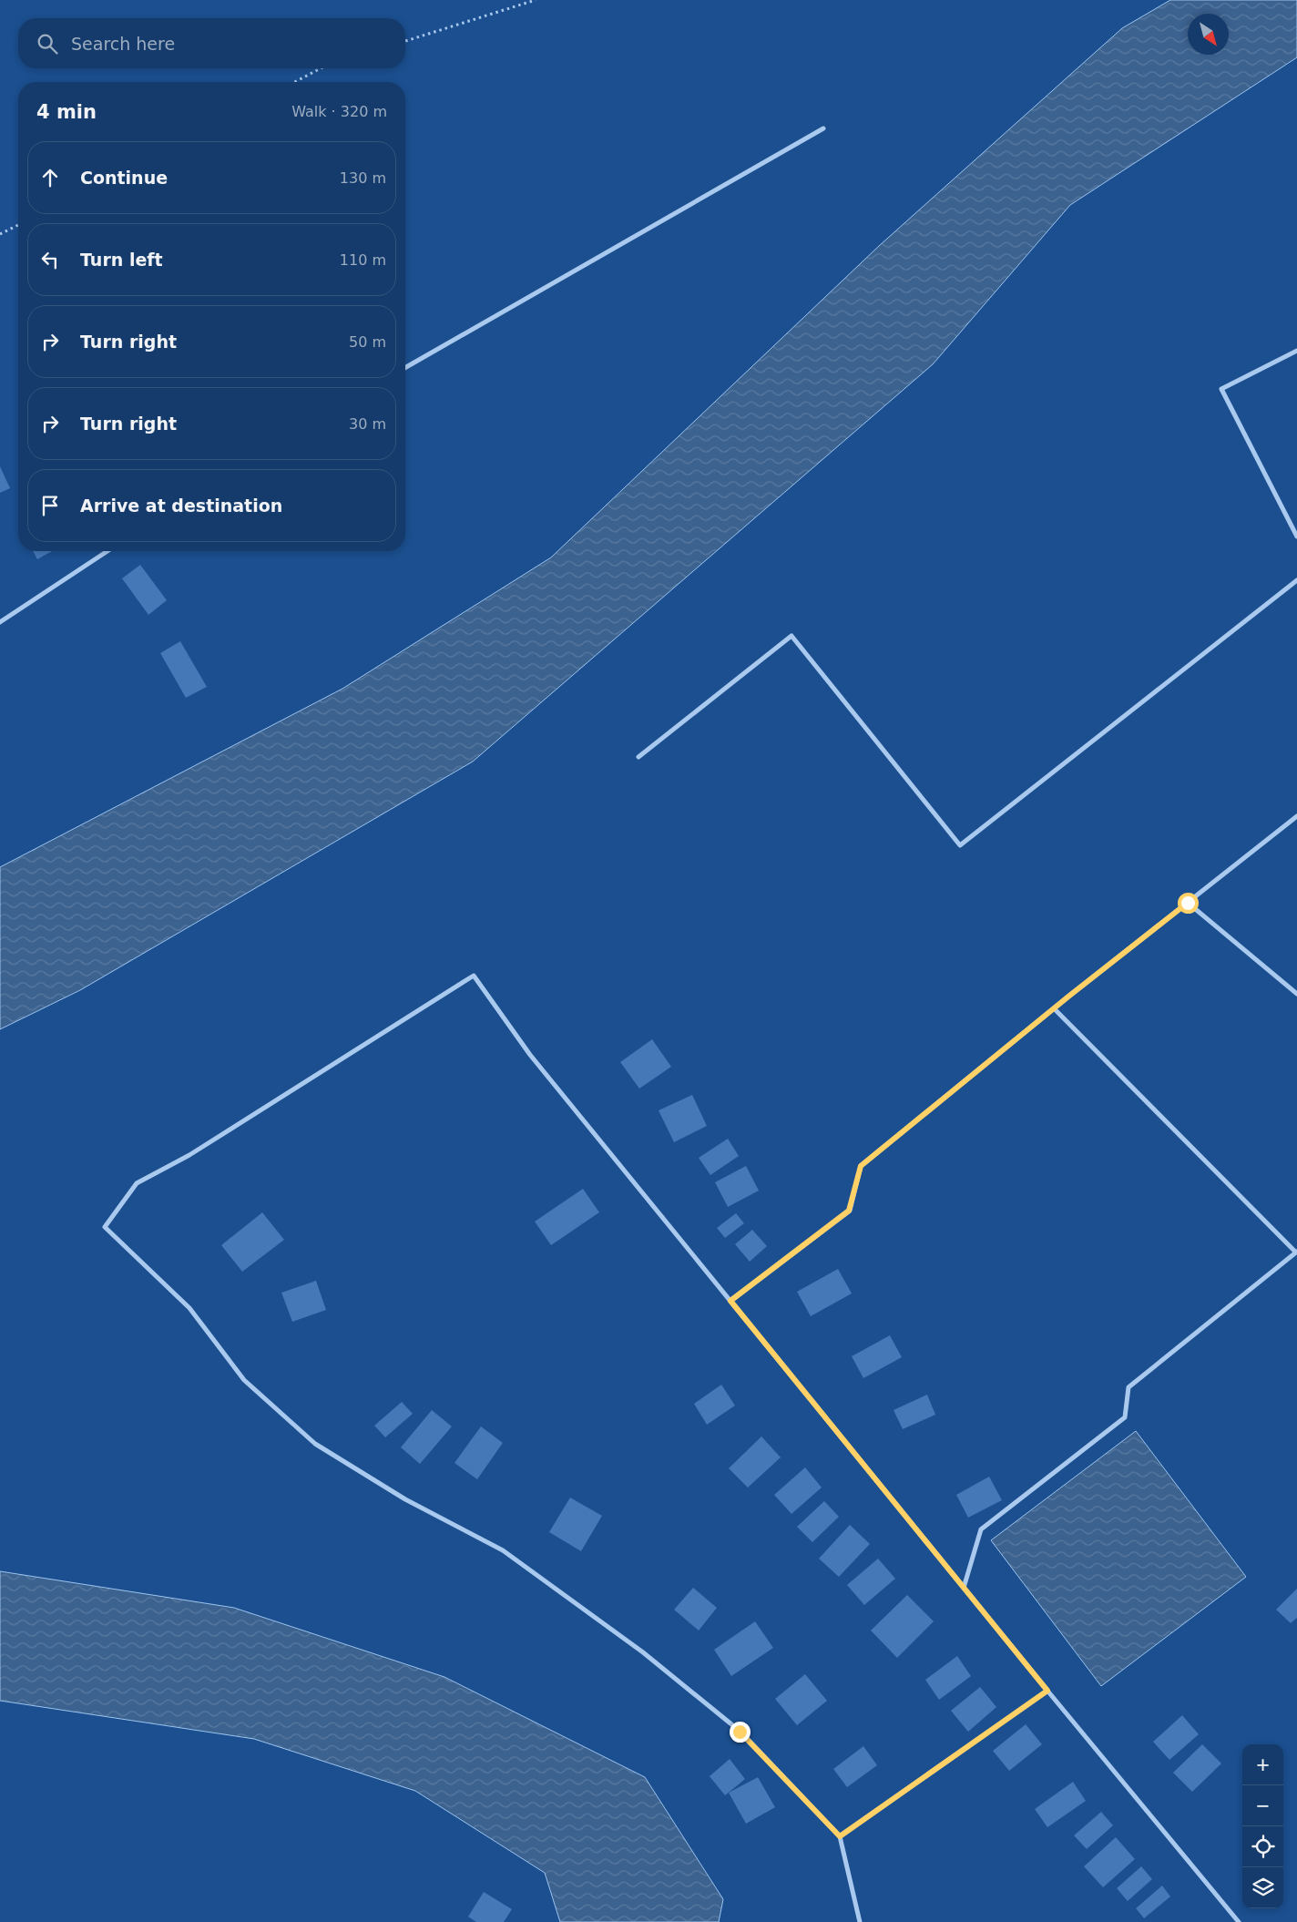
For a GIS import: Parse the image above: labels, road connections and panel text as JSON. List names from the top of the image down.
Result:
{
  "north": "bottom right",
  "page": {
    "search": "Search here",
    "heading": ["4 min", "Walk · 320 m"],
    "list": [
      ["Continue", "130 m"],
      ["Turn left", "110 m"],
      ["Turn right", "50 m"],
      ["Turn right", "30 m"],
      "Arrive at destination"
    ],
    "map_buttons": ["+", "−"]
  }
}
